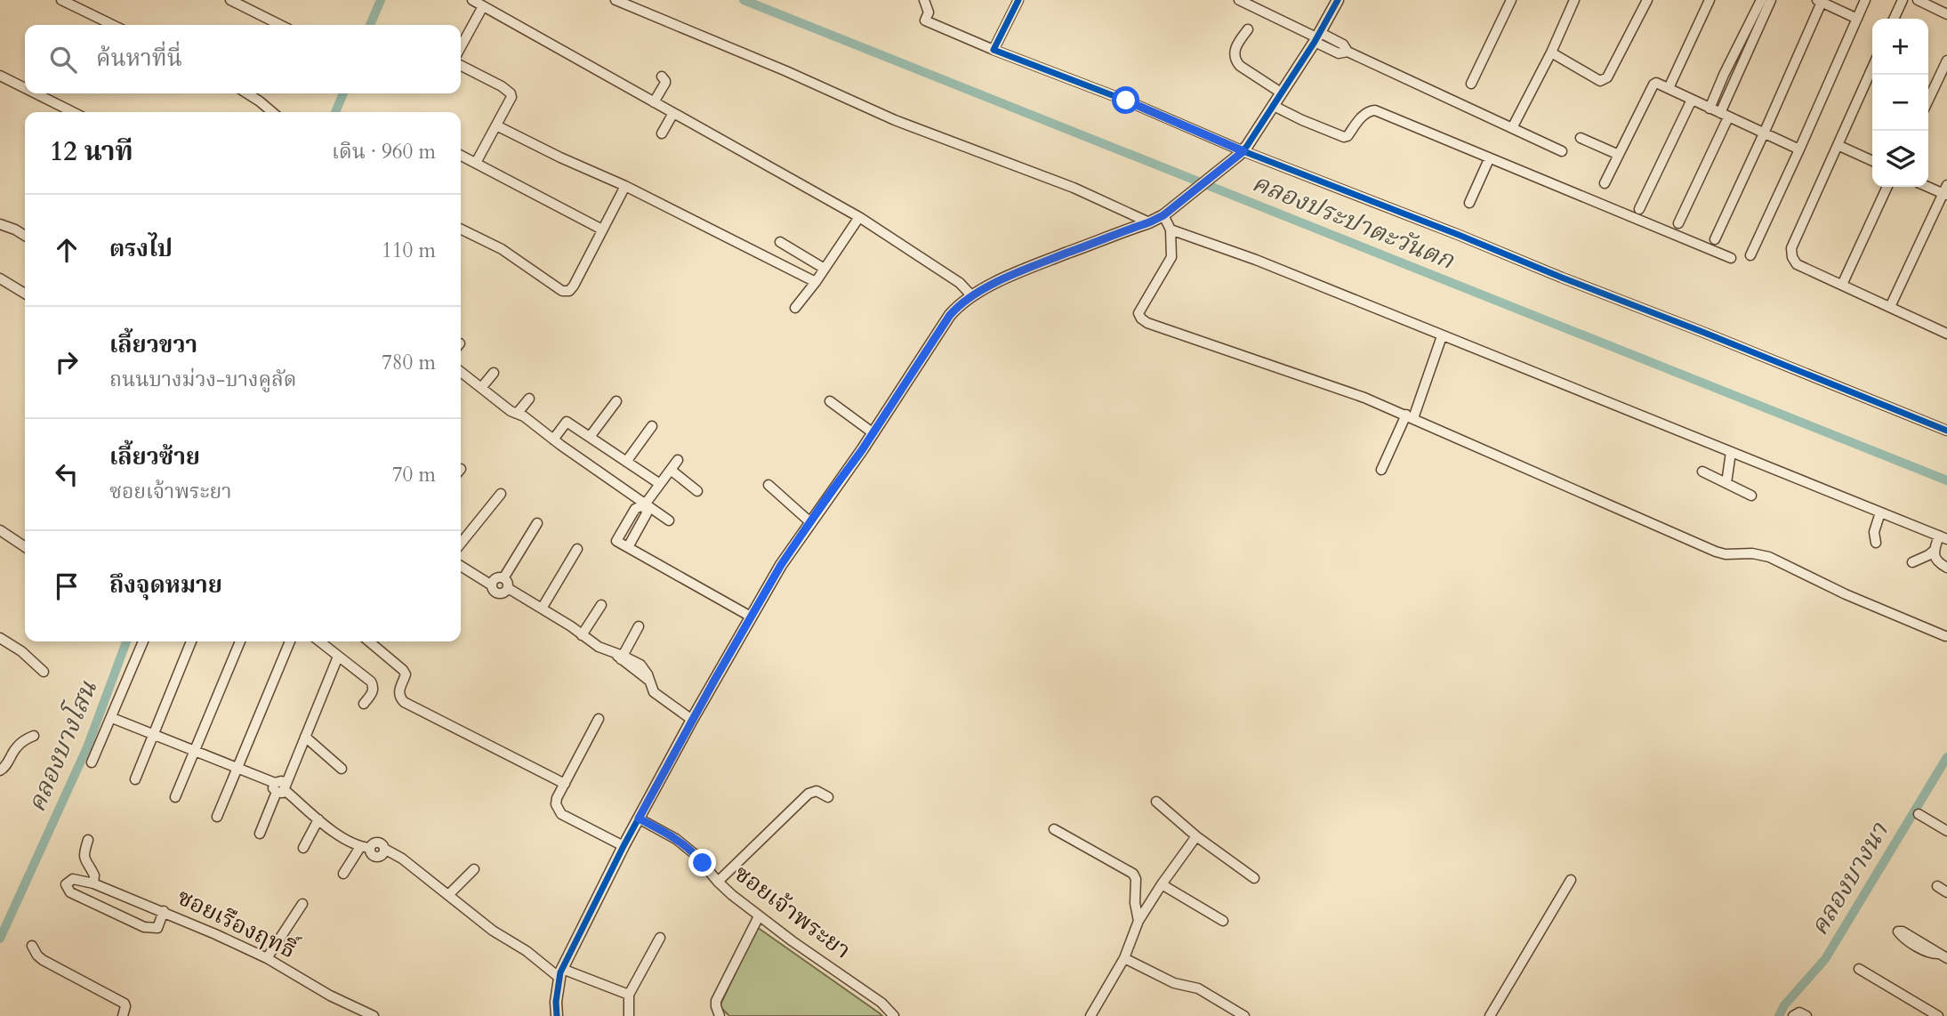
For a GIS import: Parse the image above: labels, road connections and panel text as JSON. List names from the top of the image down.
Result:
{
  "streets": {
    "street": ["ซอยเจ้าพระยา", "ซอยเรืองฤทธิ์"]
  },
  "water": ["คลองประปาตะวันตก", "คลองบางโสน", "คลองบางนา"],
  "page": {
    "map_buttons": ["+", "−"],
    "search": "ค้นหาที่นี่",
    "heading": ["12 นาที", "เดิน · 960 m"],
    "list": [
      ["ตรงไป", "110 m"],
      ["เลี้ยวขวา", "ถนนบางม่วง-บางคูลัด", "780 m"],
      ["เลี้ยวซ้าย", "ซอยเจ้าพระยา", "70 m"],
      "ถึงจุดหมาย"
    ]
  }
}
